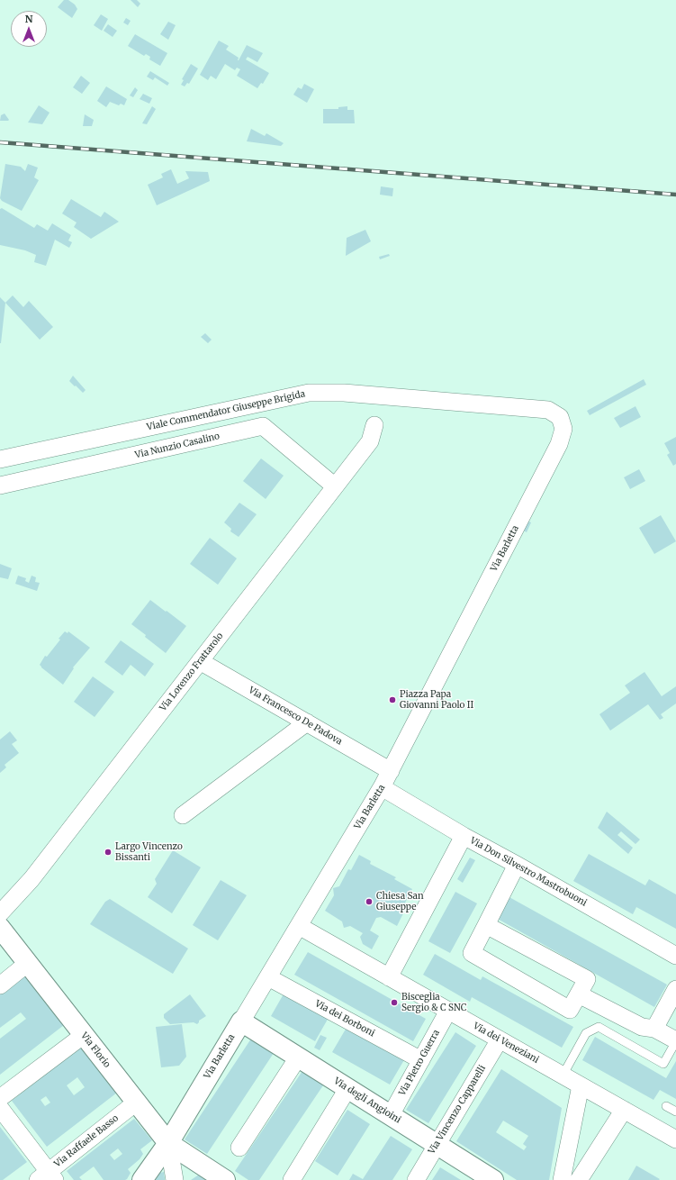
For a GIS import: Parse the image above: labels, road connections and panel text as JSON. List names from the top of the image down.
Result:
{
  "streets": {
    "street": [
      "Viale Commendator Giuseppe Brigida",
      "Via Nunzio Casalino",
      "Via Barletta",
      "Via Lorenzo Frattarolo",
      "Via Francesco De Padova",
      "Via Don Silvestro Mastrobuoni",
      "Via dei Borboni",
      "Via dei Veneziani",
      "Via Florio",
      "Via Pietro Guerra",
      "Via degli Angioini",
      "Via Vincenzo Capparelli",
      "Via Raffaele Basso"
    ]
  },
  "crossings": [
    ["Viale Commendator Giuseppe Brigida", "Via Barletta"],
    ["Via Nunzio Casalino", "Via Lorenzo Frattarolo"],
    ["Via Barletta", "Via Francesco De Padova"],
    ["Via Barletta", "Via Don Silvestro Mastrobuoni"],
    ["Via Barletta", "Via dei Borboni"],
    ["Via Barletta", "Via dei Veneziani"],
    ["Via Barletta", "Via Florio"],
    ["Via Barletta", "Via degli Angioini"],
    ["Via Lorenzo Frattarolo", "Via Francesco De Padova"],
    ["Via dei Borboni", "Via Pietro Guerra"],
    ["Via dei Veneziani", "Via Pietro Guerra"],
    ["Via dei Veneziani", "Via Vincenzo Capparelli"],
    ["Via Florio", "Via Raffaele Basso"],
    ["Via Pietro Guerra", "Via degli Angioini"],
    ["Via degli Angioini", "Via Vincenzo Capparelli"]
  ],
  "places": [
    "Piazza Papa Giovanni Paolo II",
    "Largo Vincenzo Bissanti",
    "Chiesa San Giuseppe",
    "Bisceglia Sergio & C SNC"
  ],
  "north": "top"
}
